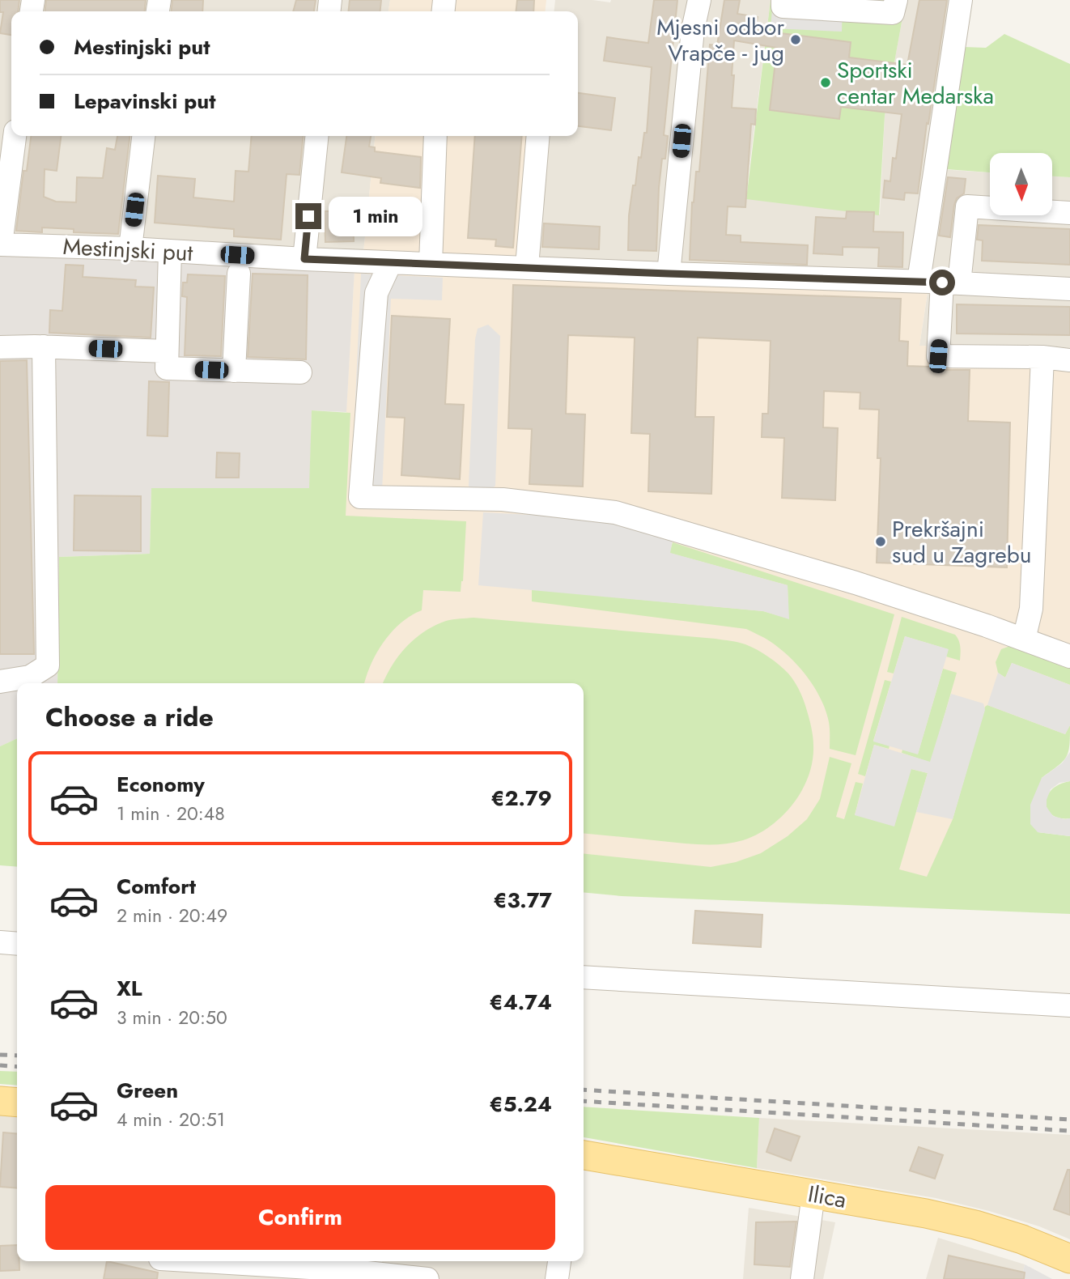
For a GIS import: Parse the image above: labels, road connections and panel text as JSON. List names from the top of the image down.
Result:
{
  "streets": {
    "main road": ["Ilica"],
    "street": ["Mestinjski put"]
  },
  "places": ["Mjesni odbor Vrapče - jug", "Sportski centar Medarska", "Prekršajni sud u Zagrebu"],
  "north": "bottom",
  "page": {
    "banner": ["Mestinjski put", "Lepavinski put"],
    "bubble": "1 min",
    "heading": "Choose a ride",
    "list": [
      {
        "name": "Economy",
        "note": "1 min · 20:48",
        "value": "€2.79"
      },
      {
        "name": "Comfort",
        "note": "2 min · 20:49",
        "value": "€3.77"
      },
      {
        "name": "XL",
        "note": "3 min · 20:50",
        "value": "€4.74"
      },
      {
        "name": "Green",
        "note": "4 min · 20:51",
        "value": "€5.24"
      }
    ],
    "buttons": "Confirm"
  }
}
